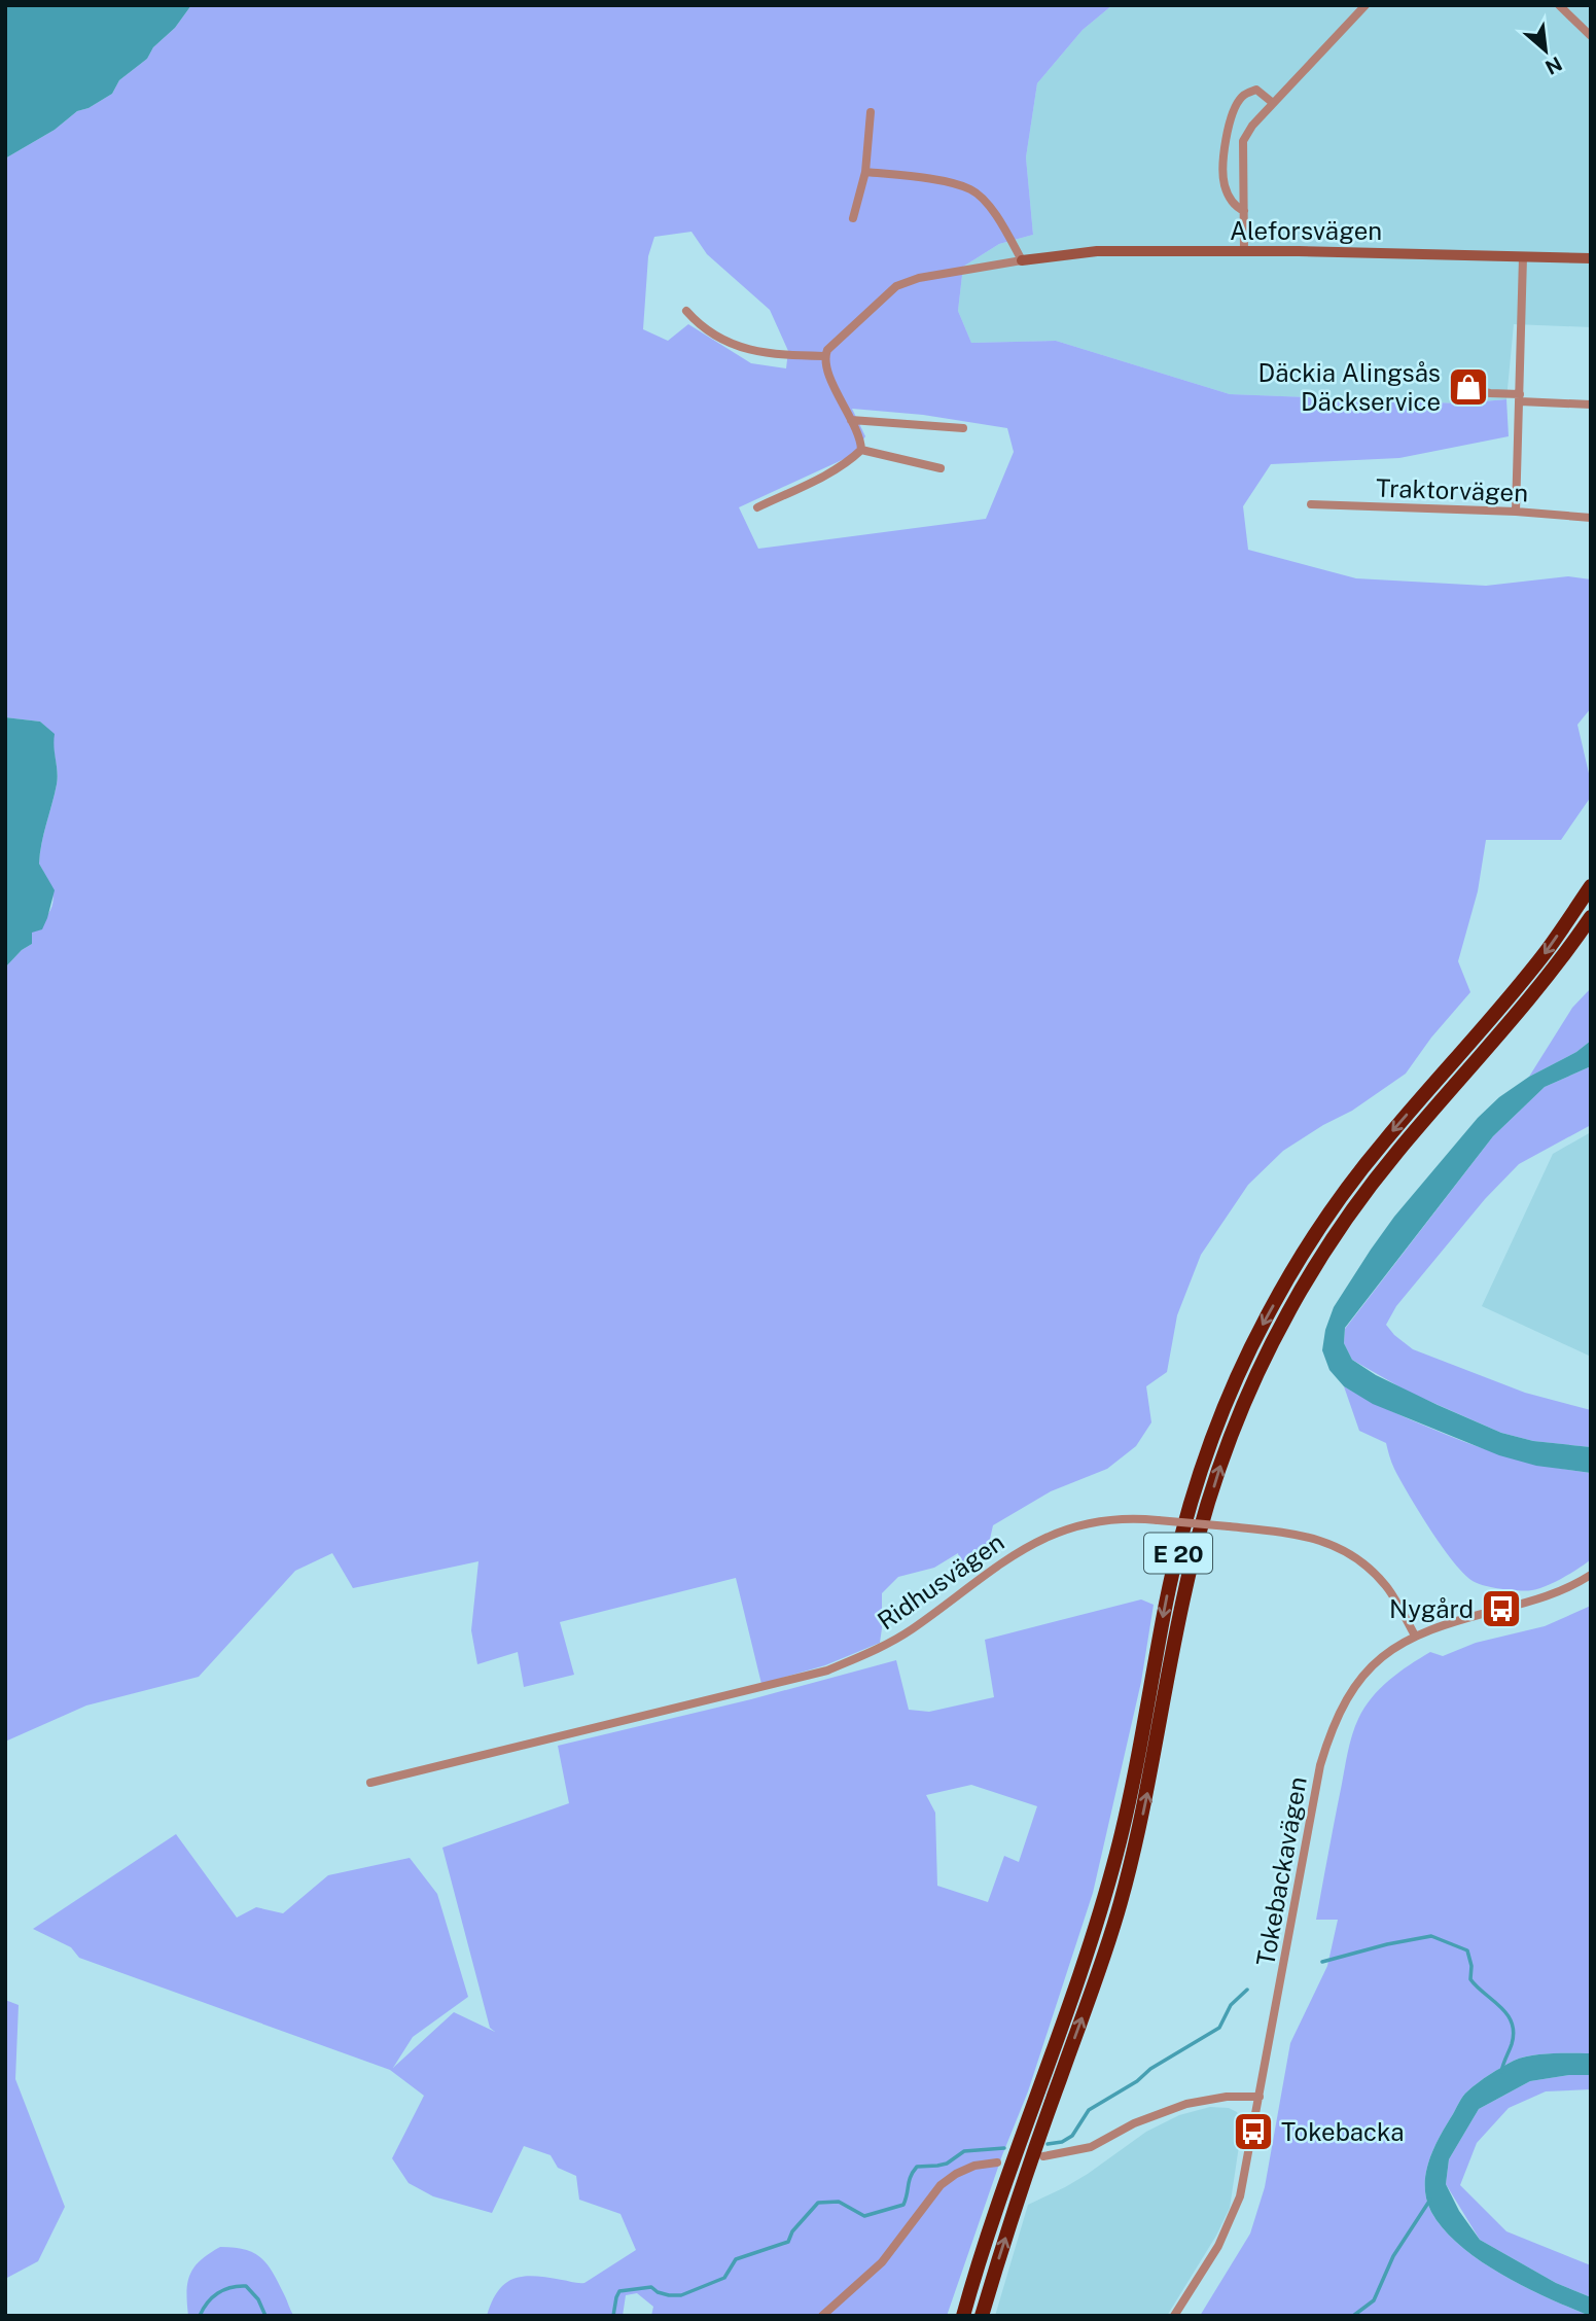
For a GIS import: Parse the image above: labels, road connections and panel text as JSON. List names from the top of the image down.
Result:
{
  "streets": {
    "highway": ["E 20"],
    "street": [
      "Aleforsvägen",
      "Traktorvägen",
      "Ridhusvägen",
      "Tokebackavägen"
    ]
  },
  "crossings": [
    ["Ridhusvägen", "Tokebackavägen"]
  ],
  "places": {
    "shop": ["Däckia Alingsås Däckservice"],
    "bus stop": ["Nygård", "Tokebacka"]
  },
  "north": "bottom right"
}
